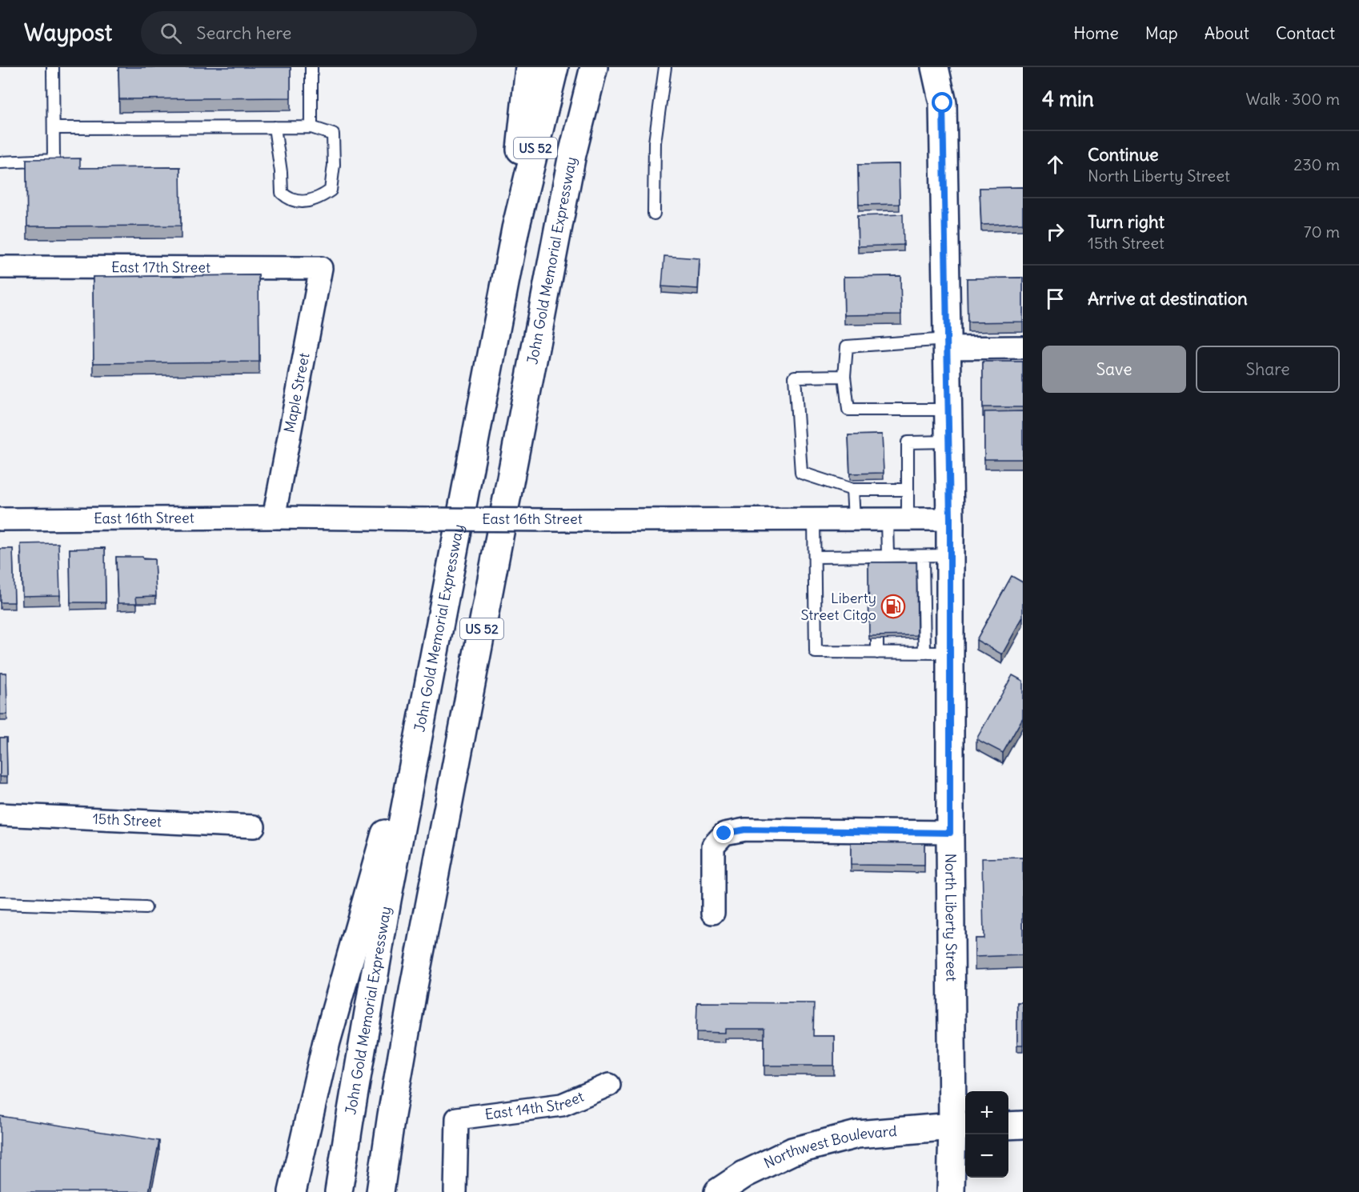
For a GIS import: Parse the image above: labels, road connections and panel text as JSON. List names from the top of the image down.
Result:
{
  "streets": {
    "main road": [
      "US 52",
      "John Gold Memorial Expressway",
      "North Liberty Street",
      "Northwest Boulevard"
    ],
    "street": [
      "East 17th Street",
      "Maple Street",
      "East 16th Street",
      "15th Street",
      "East 14th Street"
    ]
  },
  "crossings": [
    ["East 17th Street", "Maple Street"],
    ["Maple Street", "East 16th Street"],
    ["East 16th Street", "North Liberty Street"],
    ["North Liberty Street", "Northwest Boulevard"]
  ],
  "places": {
    "fuel station": ["Liberty Street Citgo"]
  },
  "page": {
    "header": "Waypost",
    "search": "Search here",
    "nav": [
      "Home",
      "Map",
      "About",
      "Contact"
    ],
    "heading": ["4 min", "Walk · 300 m"],
    "list": [
      ["Continue", "North Liberty Street", "230 m"],
      ["Turn right", "15th Street", "70 m"],
      "Arrive at destination"
    ],
    "buttons": ["Save", "Share"],
    "map_buttons": ["+", "−"]
  }
}
